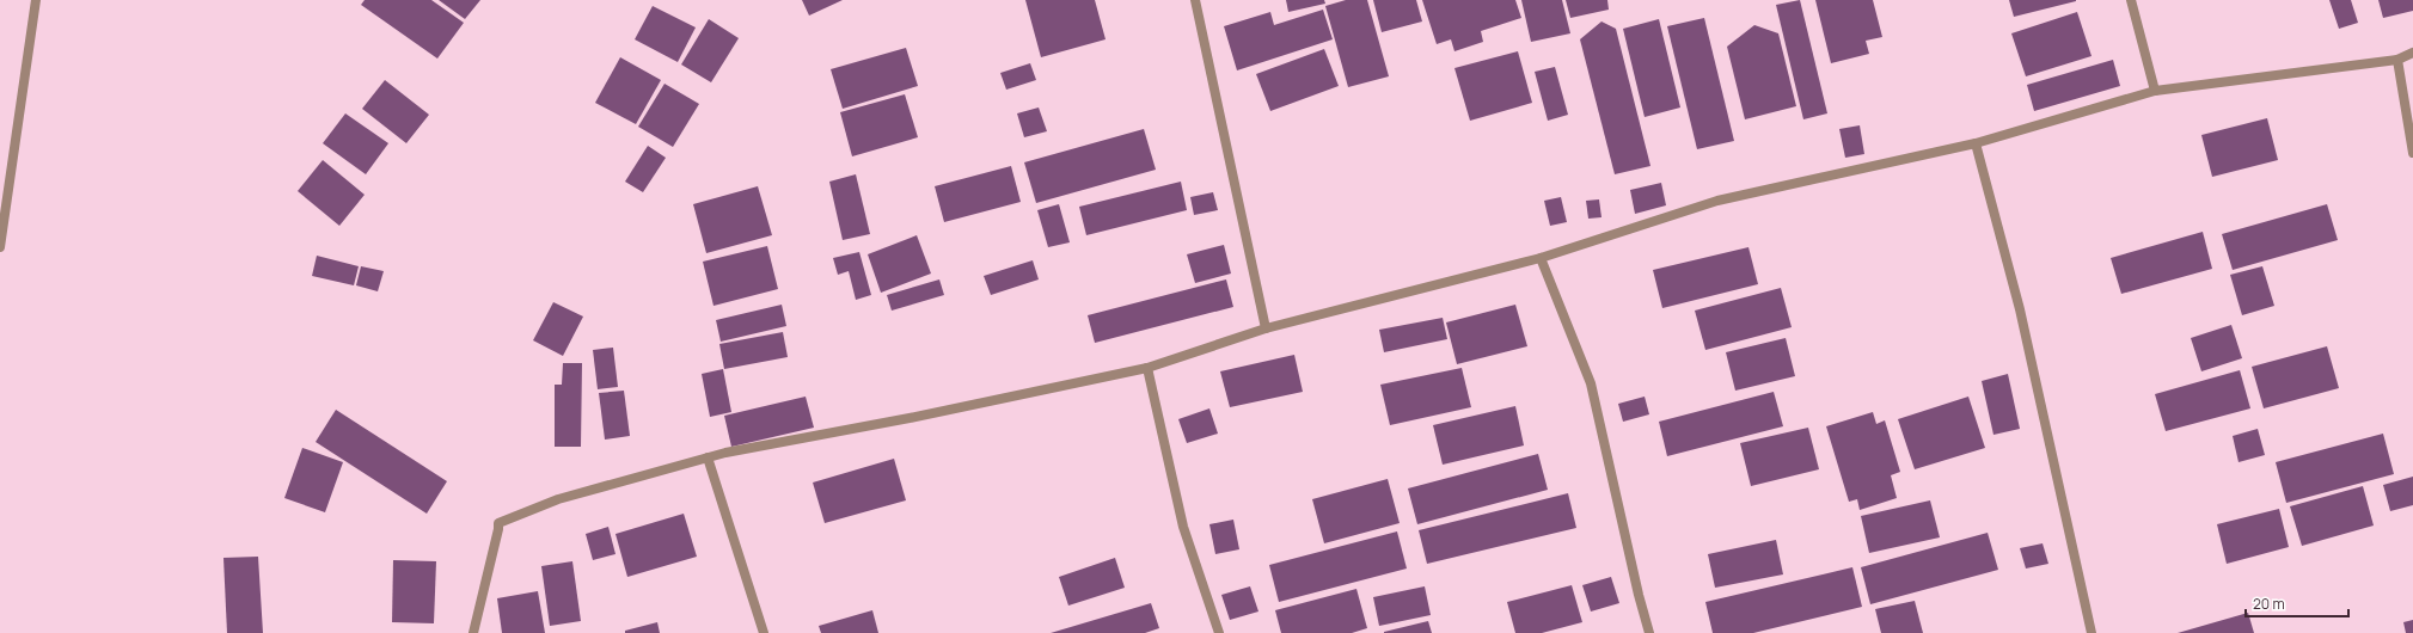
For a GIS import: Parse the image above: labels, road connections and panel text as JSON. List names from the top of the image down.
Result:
{
  "scale_bar": "20 m"
}
